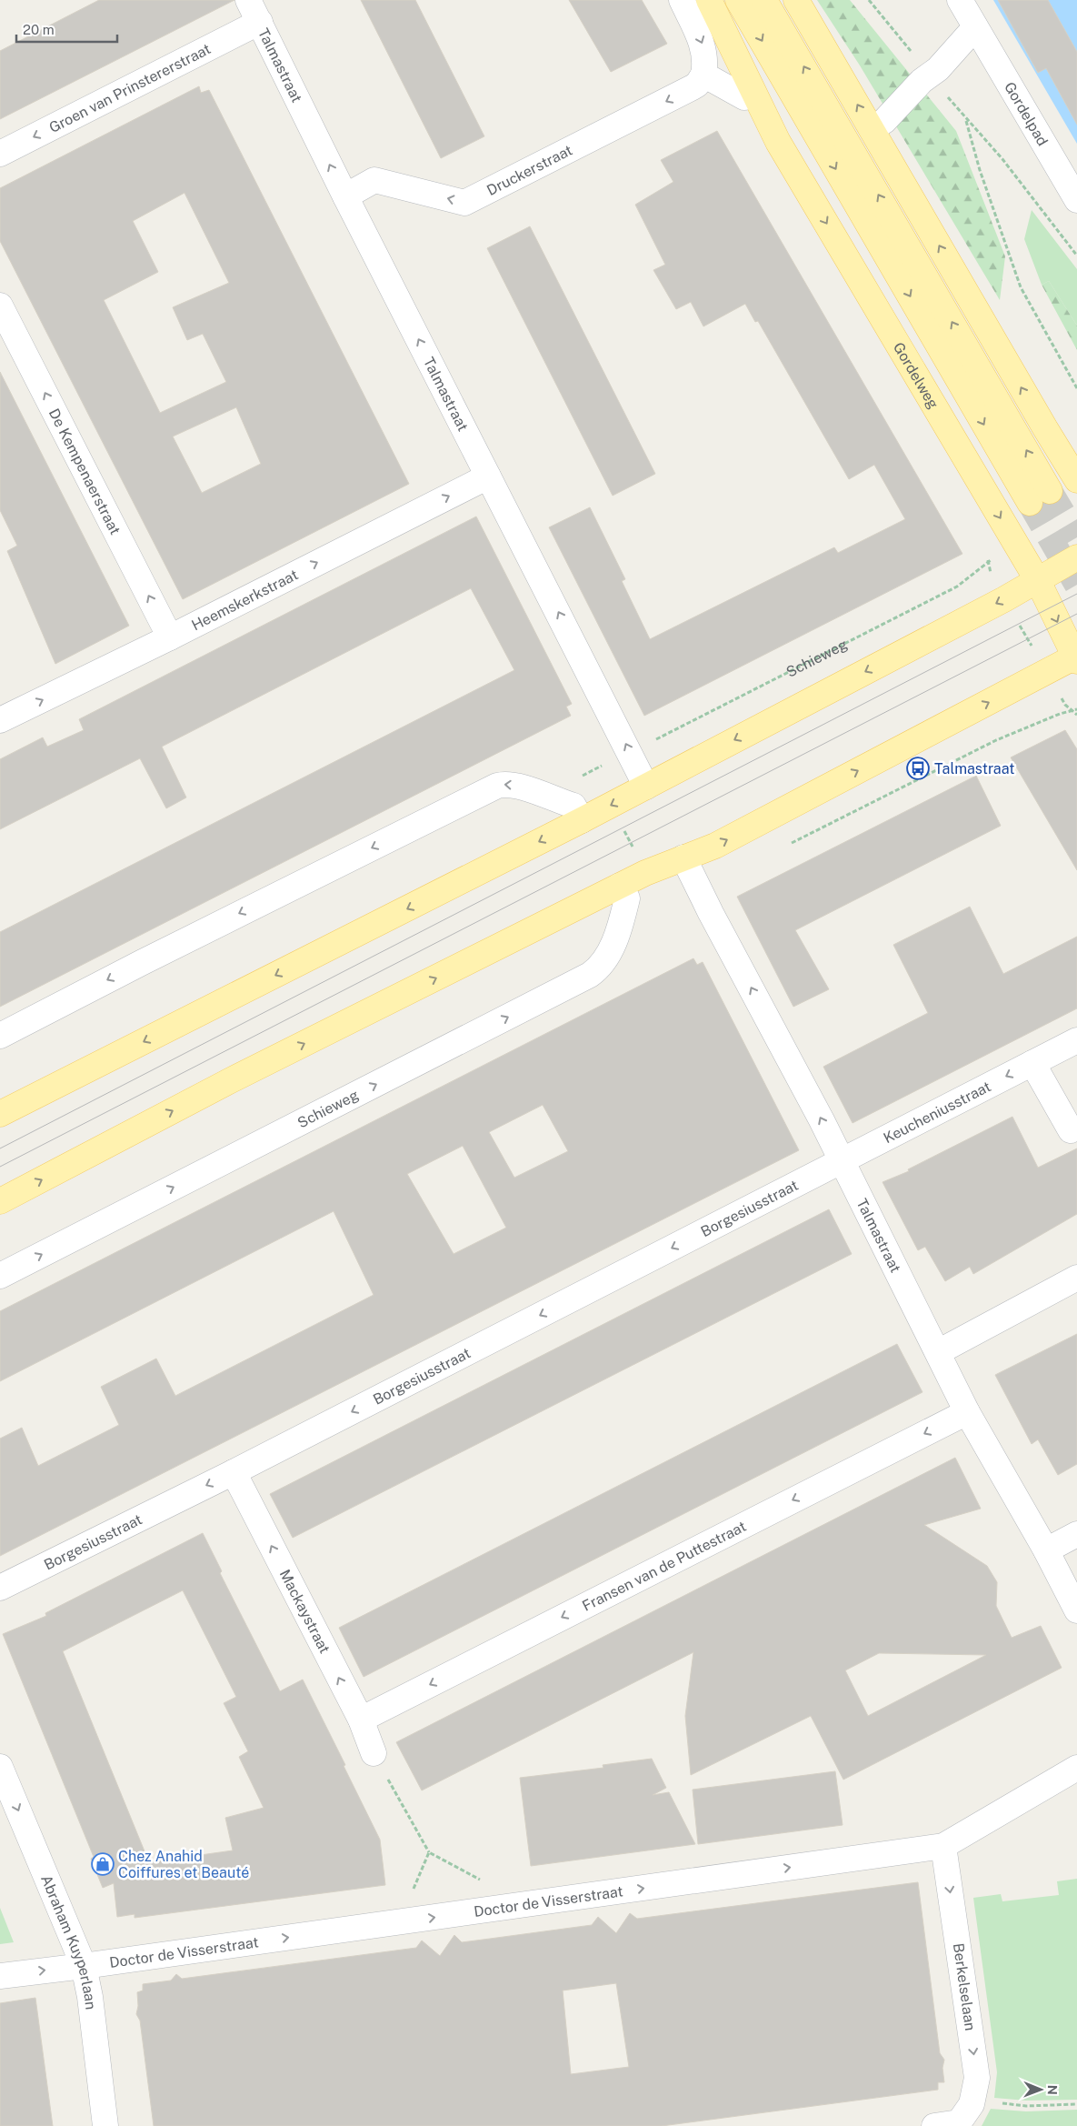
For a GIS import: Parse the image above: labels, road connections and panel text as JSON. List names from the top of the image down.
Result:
{
  "streets": {
    "main road": ["Gordelweg"],
    "street": [
      "Talmastraat",
      "Groen van Prinstererstraat",
      "Gordelpad",
      "Druckerstraat",
      "De Kempenaerstraat",
      "Heemskerkstraat",
      "Schieweg",
      "Keucheniusstraat",
      "Borgesiusstraat",
      "Fransen van de Puttestraat",
      "Mackaystraat",
      "Doctor de Visserstraat",
      "Abraham Kuyperlaan",
      "Berkelselaan"
    ]
  },
  "crossings": [
    ["Talmastraat", "Groen van Prinstererstraat"],
    ["Talmastraat", "Druckerstraat"],
    ["Talmastraat", "Heemskerkstraat"],
    ["Talmastraat", "Schieweg"],
    ["Talmastraat", "Keucheniusstraat"],
    ["Talmastraat", "Borgesiusstraat"],
    ["Talmastraat", "Fransen van de Puttestraat"],
    ["Gordelweg", "Schieweg"],
    ["De Kempenaerstraat", "Heemskerkstraat"],
    ["Keucheniusstraat", "Borgesiusstraat"],
    ["Borgesiusstraat", "Mackaystraat"],
    ["Fransen van de Puttestraat", "Mackaystraat"],
    ["Doctor de Visserstraat", "Abraham Kuyperlaan"],
    ["Doctor de Visserstraat", "Berkelselaan"]
  ],
  "one_way": [
    "Talmastraat",
    "Groen van Prinstererstraat",
    "Druckerstraat",
    "De Kempenaerstraat",
    "Heemskerkstraat",
    "Schieweg",
    "Borgesiusstraat",
    "Fransen van de Puttestraat",
    "Mackaystraat",
    "Doctor de Visserstraat",
    "Abraham Kuyperlaan",
    "Berkelselaan"
  ],
  "places": {
    "bus stop": ["Talmastraat"],
    "shop": ["Chez Anahid Coiffures et Beauté"]
  },
  "scale_bar": "20 m",
  "north": "right"
}
